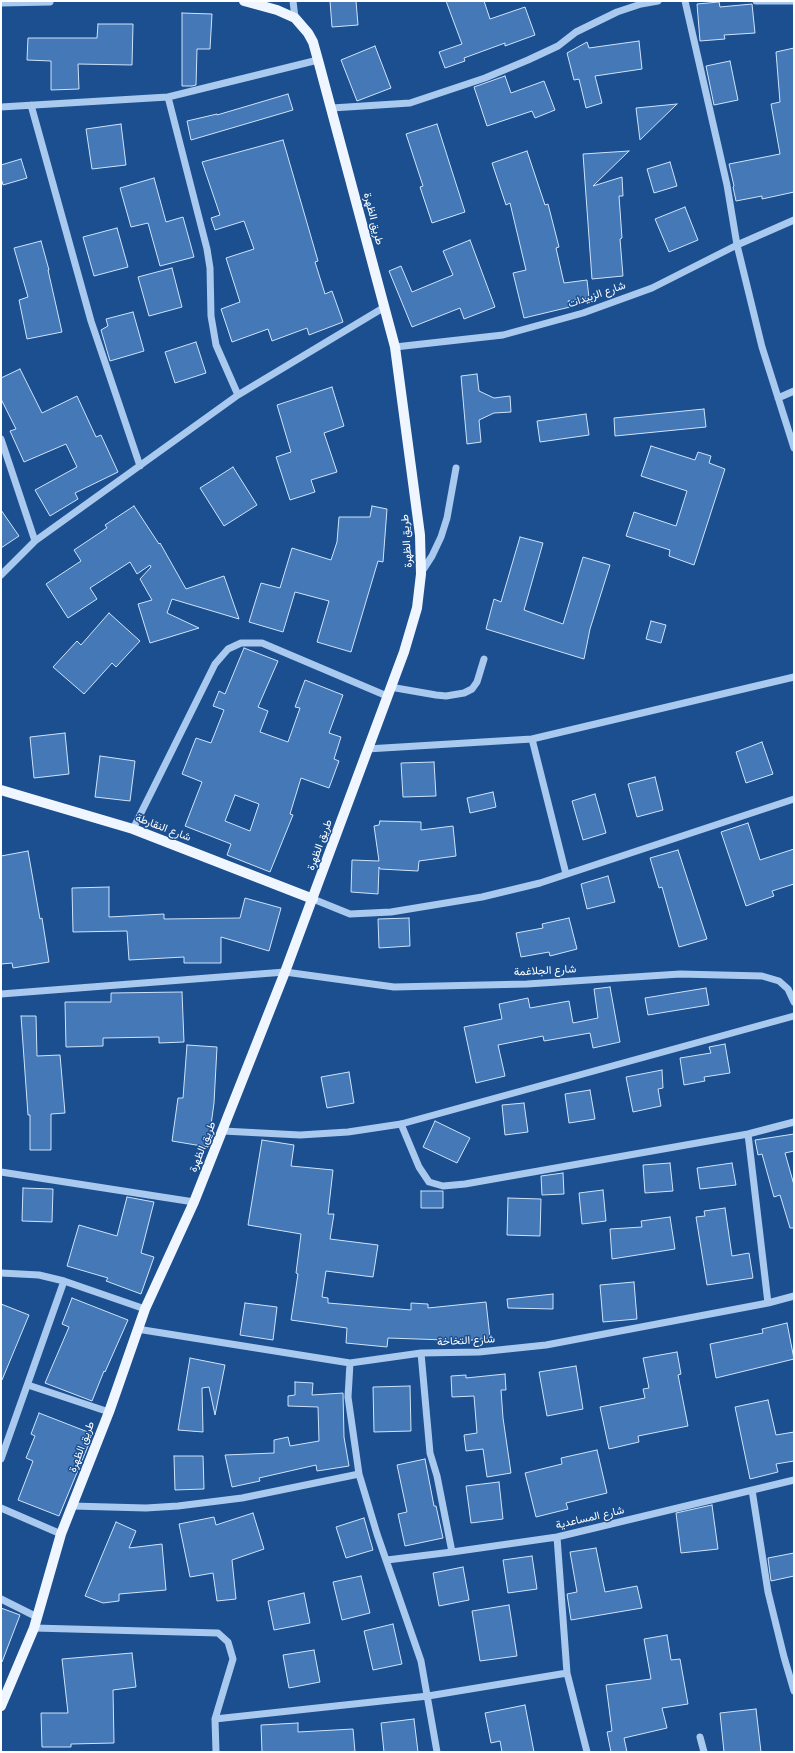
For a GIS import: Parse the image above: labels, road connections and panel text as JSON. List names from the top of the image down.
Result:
{
  "streets": {
    "main road": ["طريق الظهرة", "شارع النقارطة"],
    "street": [
      "شارع الزبيدات",
      "شارع الجلاغمة",
      "شارع التخاخة",
      "شارع المساعدية"
    ]
  },
  "crossings": [
    ["طريق الظهرة", "شارع الزبيدات"],
    ["طريق الظهرة", "شارع النقارطة"],
    ["طريق الظهرة", "شارع الجلاغمة"],
    ["طريق الظهرة", "شارع التخاخة"]
  ]
}
